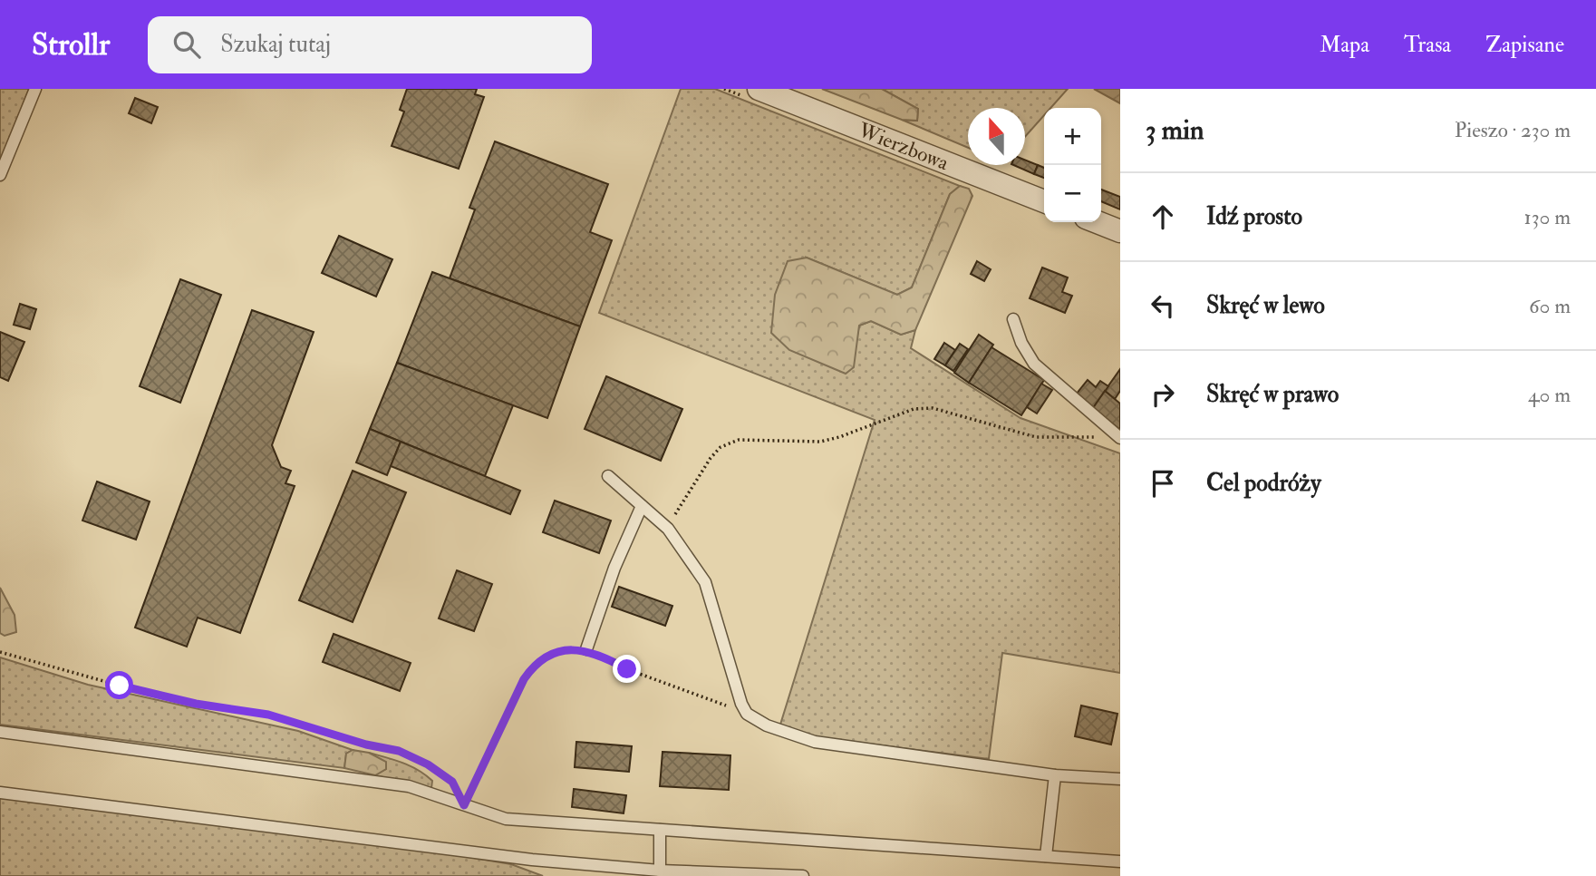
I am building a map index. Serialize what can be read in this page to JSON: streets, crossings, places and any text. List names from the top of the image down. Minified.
{"streets":{"street":["Wierzbowa"]},"north":"top","page":{"header":"Strollr","search":"Szukaj tutaj","nav":["Mapa","Trasa","Zapisane"],"heading":["3 min","Pieszo · 230 m"],"map_buttons":["+","−"],"list":[["Idź prosto","130 m"],["Skręć w lewo","60 m"],["Skręć w prawo","40 m"],"Cel podróży"]}}
